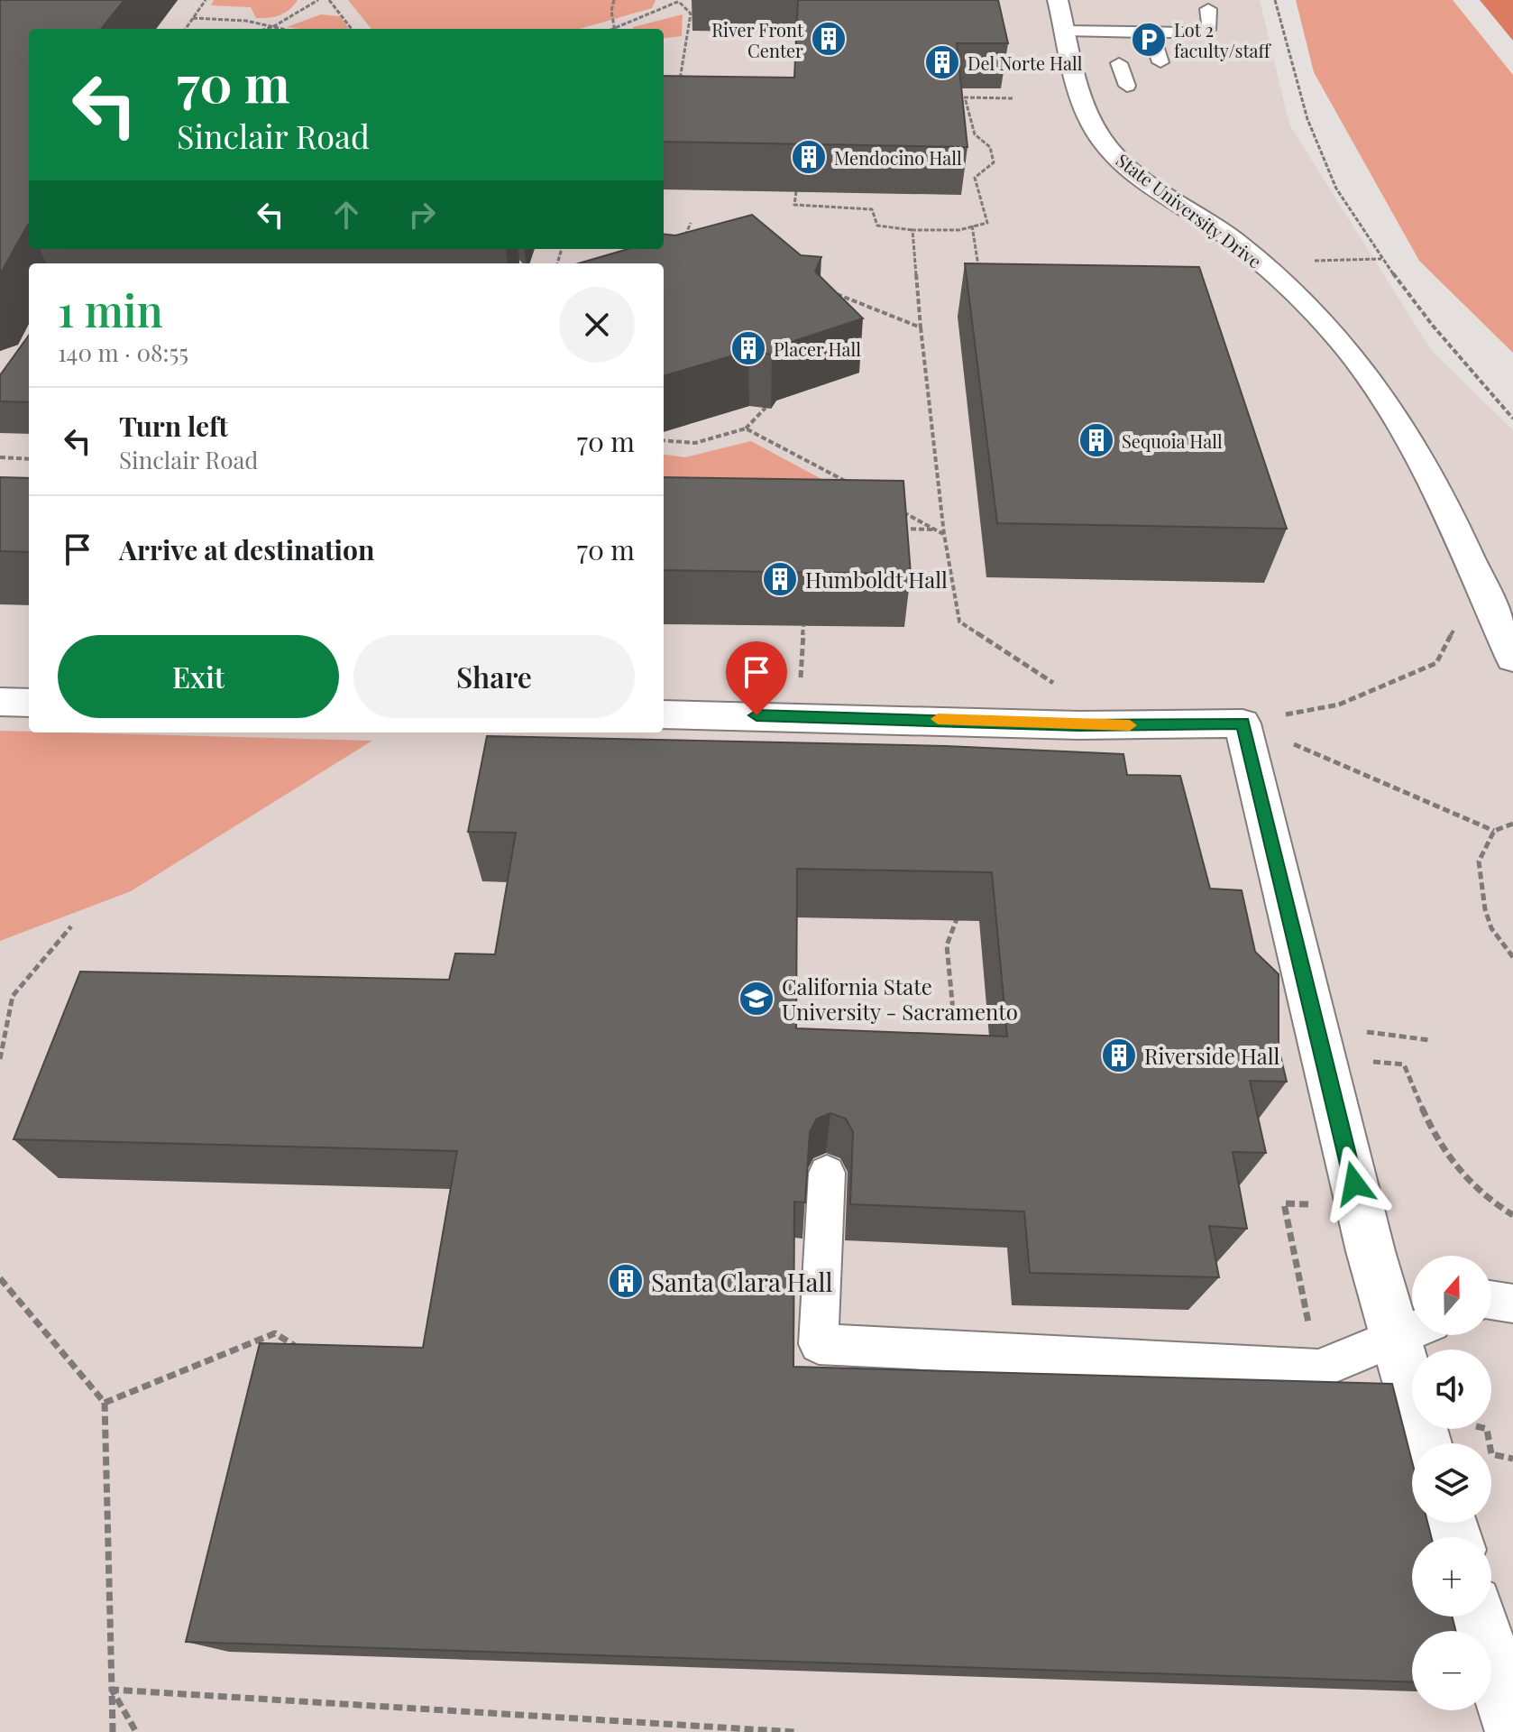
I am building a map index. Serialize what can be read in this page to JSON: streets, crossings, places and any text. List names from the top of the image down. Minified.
{"streets":{"street":["State University Drive"]},"places":{"building":["River Front Center","Del Norte Hall","Mendocino Hall","Placer Hall","Sequoia Hall","Humboldt Hall","Riverside Hall","Santa Clara Hall"],"parking":["Lot 2 faculty/staff"],"school or university":["California State University - Sacramento"]},"north":"top","page":{"turn":["70 m","Sinclair Road"],"heading":["1 min","140 m · 08:55"],"list":[{"name":"Turn left","note":"Sinclair Road","value":"70 m"},{"name":"Arrive at destination","value":"70 m"}],"buttons":["Exit","Share"],"map_buttons":["+","−"]}}
